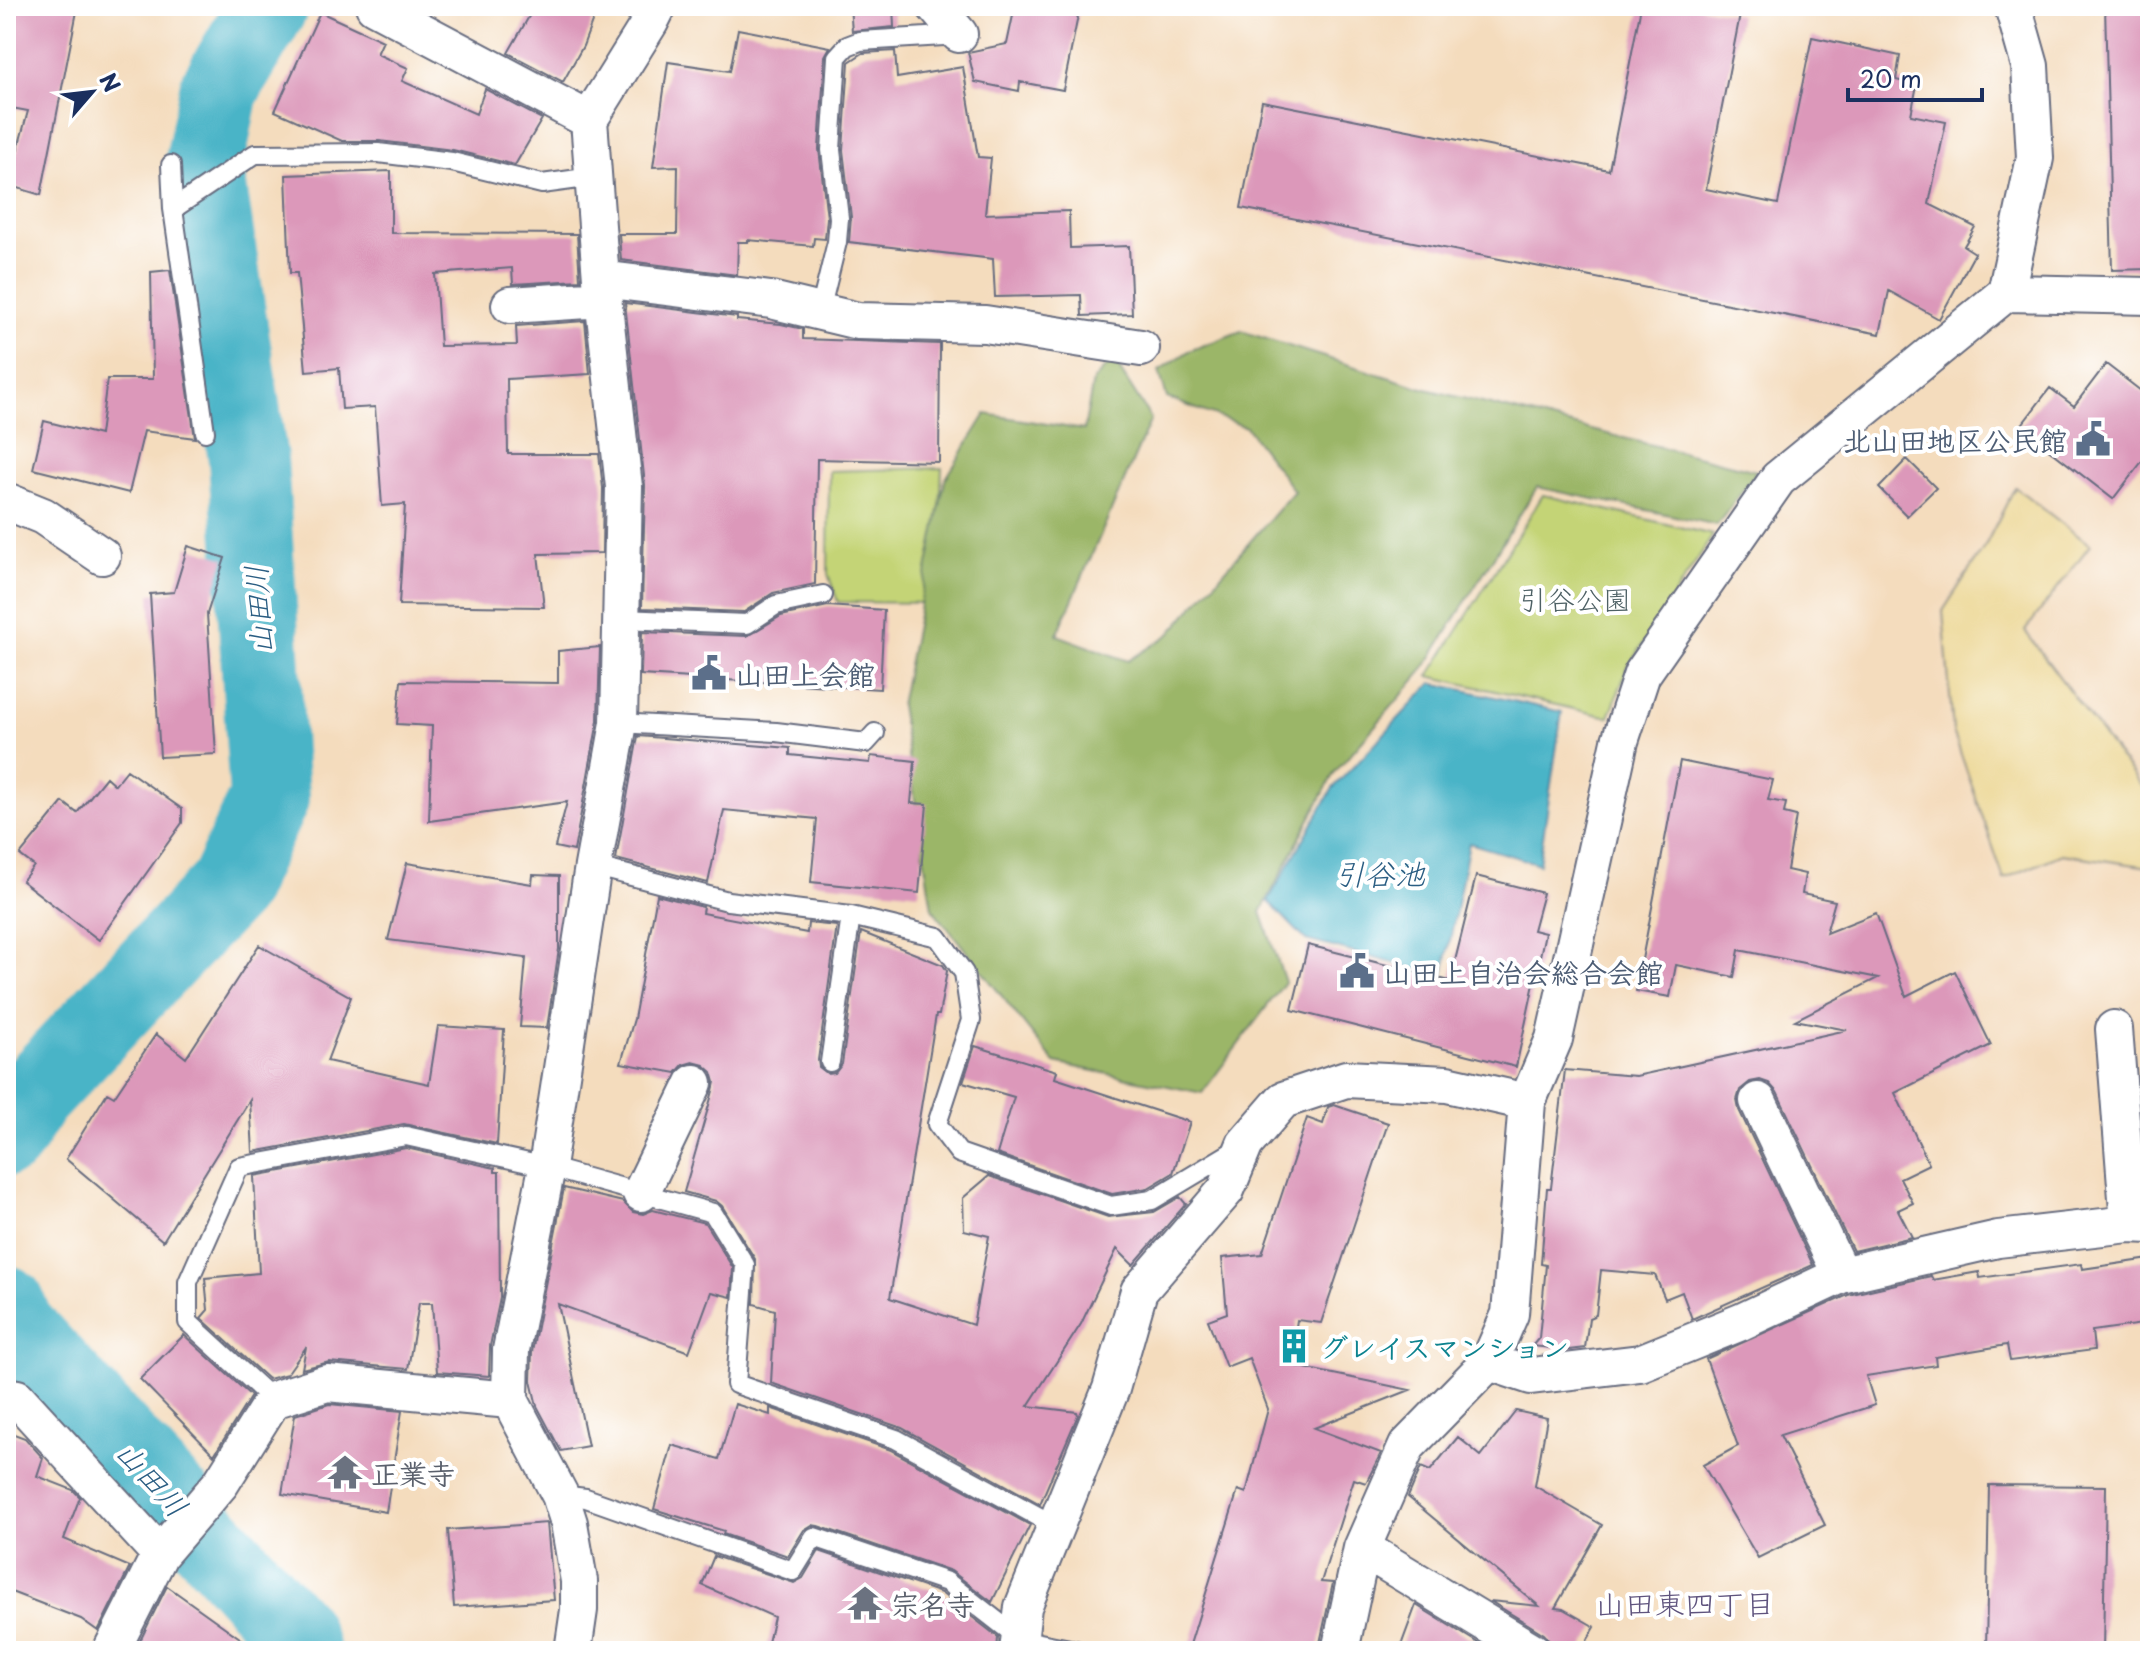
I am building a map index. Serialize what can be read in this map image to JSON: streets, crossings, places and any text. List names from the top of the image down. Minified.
{"districts":["山田東四丁目"],"water":["山田川","引谷池"],"parks":["引谷公園"],"places":{"public building":["北山田地区公民館","山田上会館","山田上自治会総合会館"],"building":["グレイスマンション"],"temple":["正業寺","宗名寺"]},"scale_bar":"20 m","north":"top right"}
